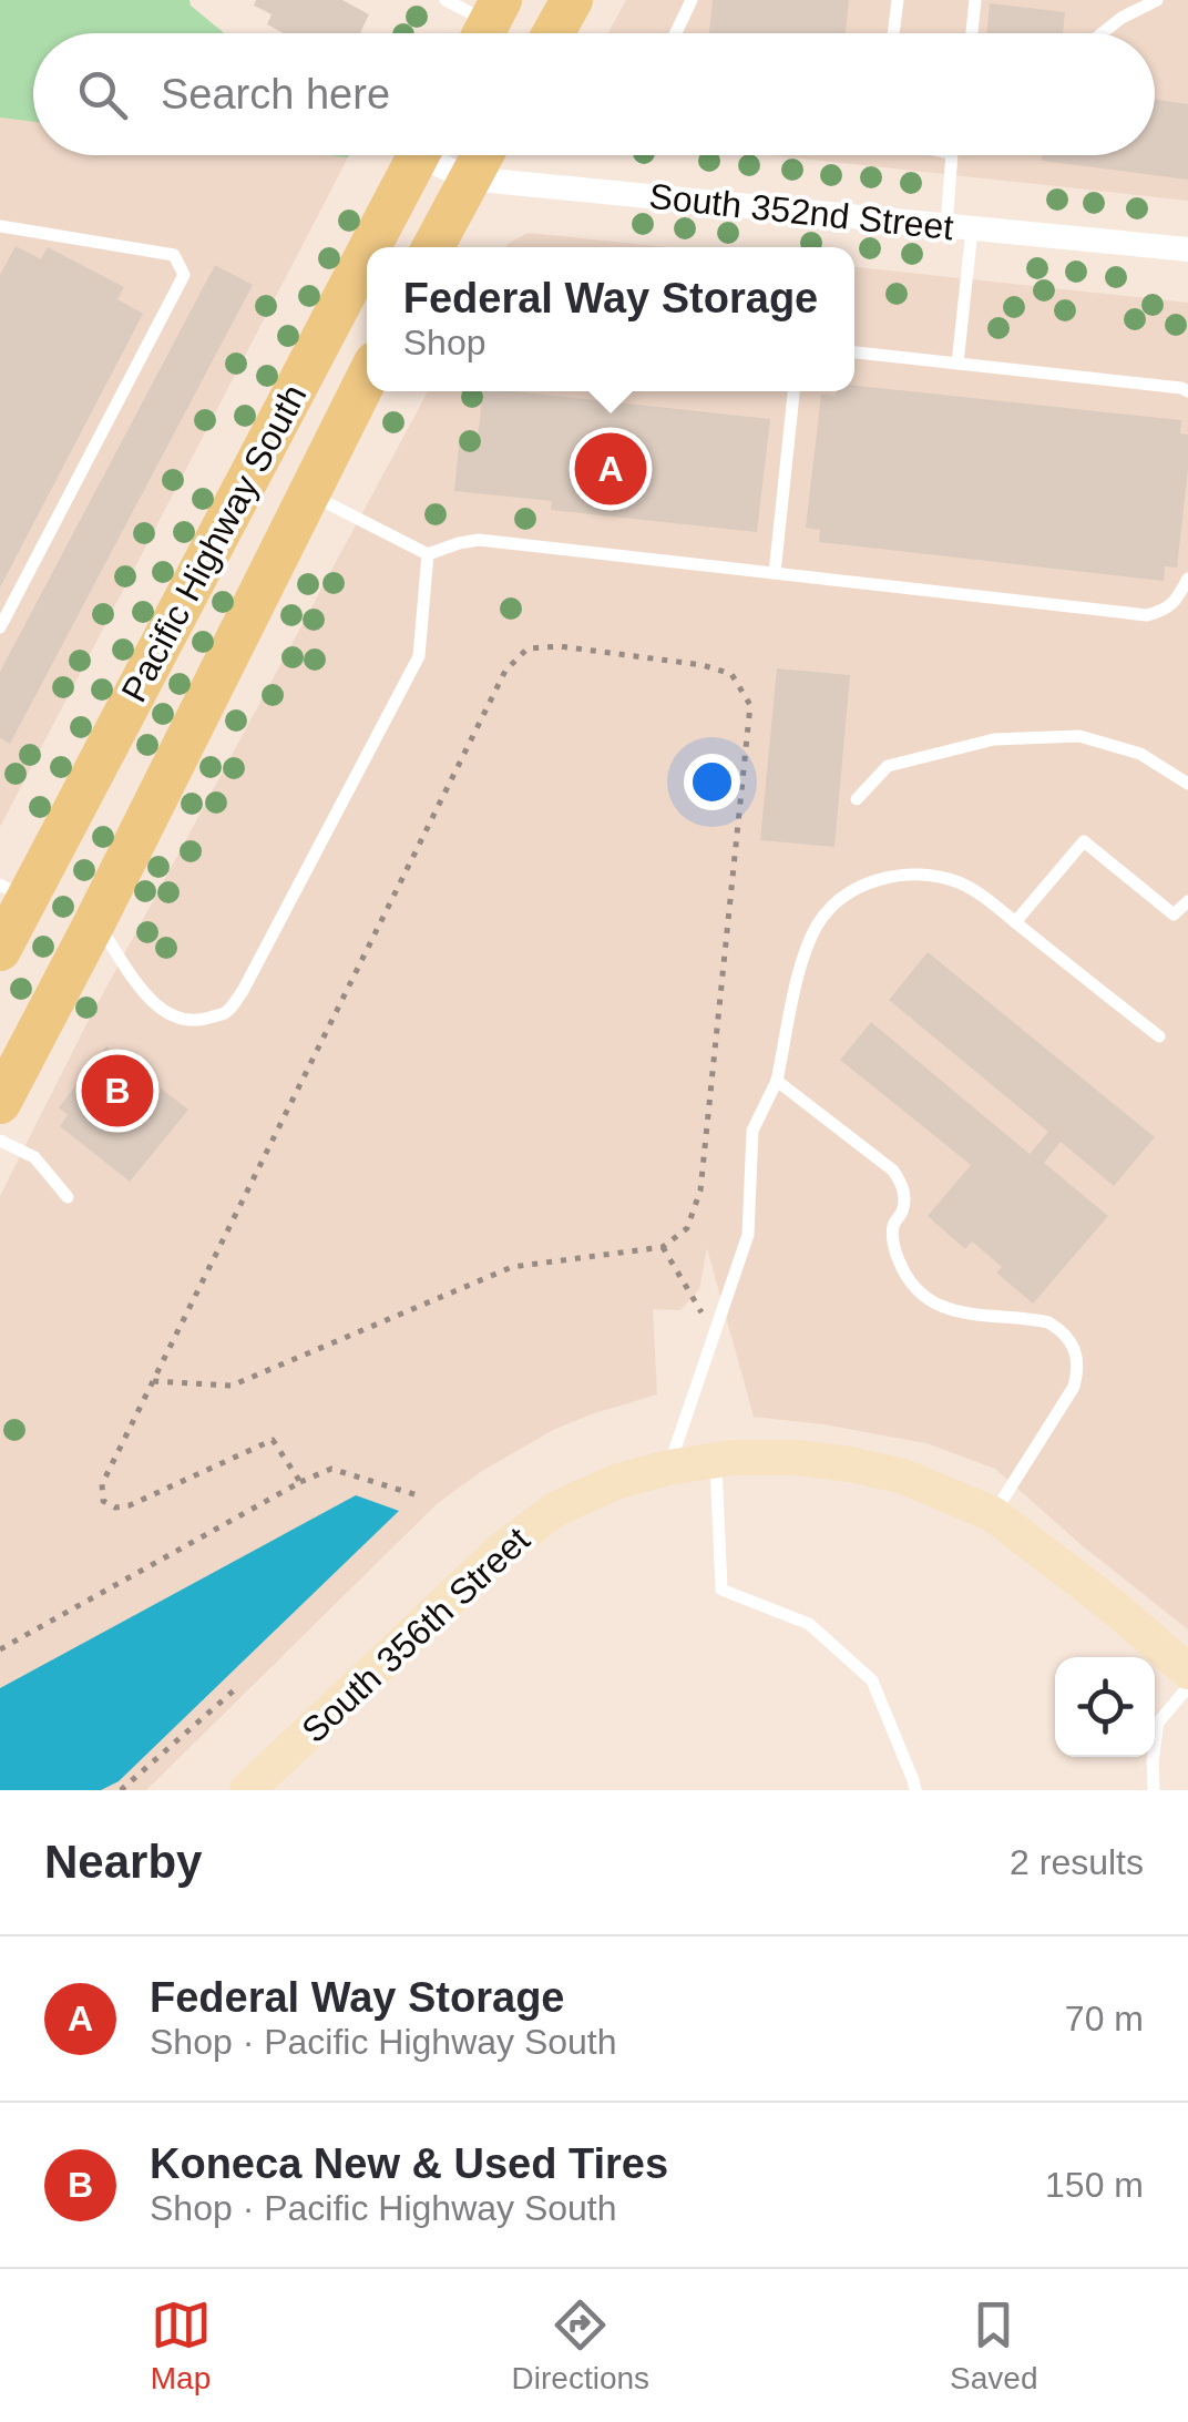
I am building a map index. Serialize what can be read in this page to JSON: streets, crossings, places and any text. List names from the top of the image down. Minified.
{"streets":{"main road":["Pacific Highway South","South 356th Street"],"street":["South 352nd Street"]},"page":{"search":"Search here","popup":["Federal Way Storage","Shop"],"pins":["A","B"],"heading":["Nearby","2 results"],"list":[{"mark":"A","name":"Federal Way Storage","note":"Shop · Pacific Highway South","value":"70 m"},{"mark":"B","name":"Koneca New & Used Tires","note":"Shop · Pacific Highway South","value":"150 m"}],"nav":["Map","Directions","Saved"]}}
